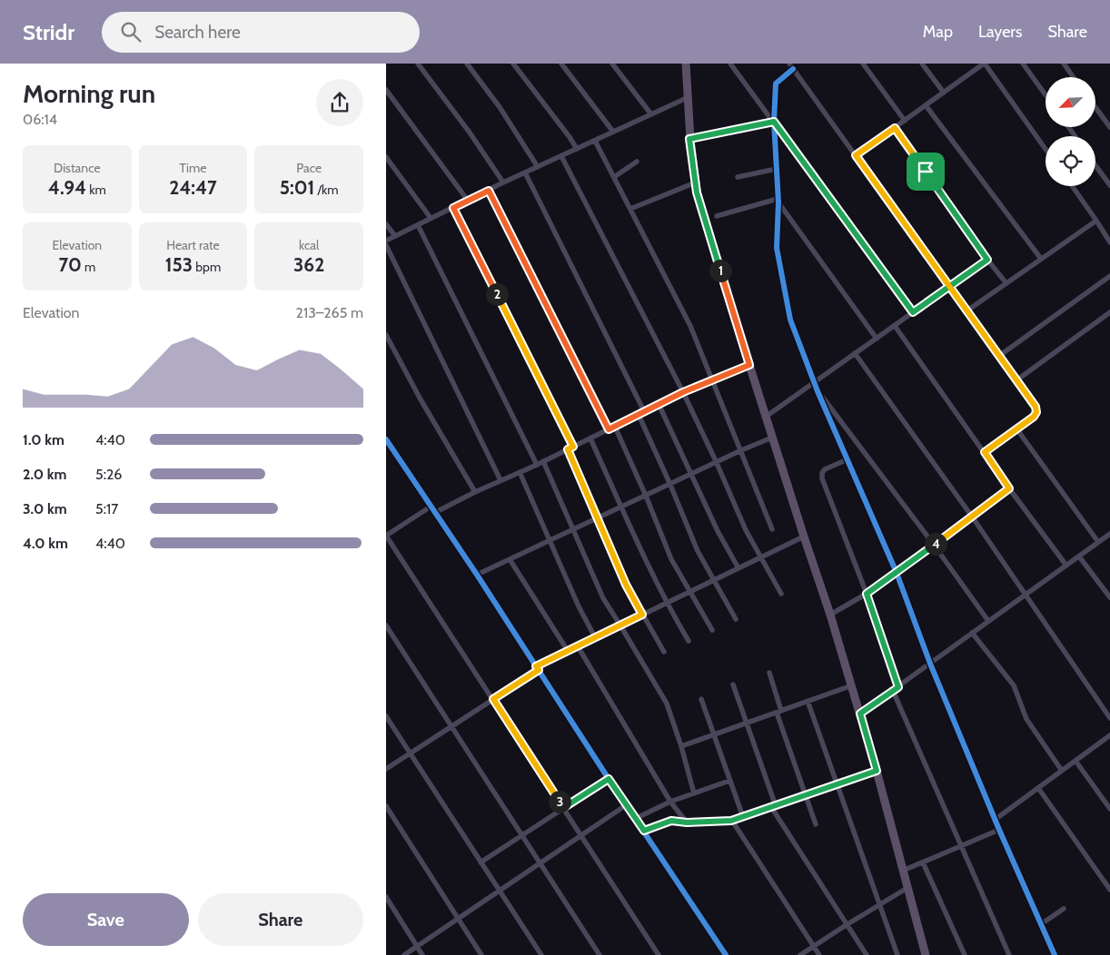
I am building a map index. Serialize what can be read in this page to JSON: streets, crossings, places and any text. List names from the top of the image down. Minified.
{"north":"bottom left","page":{"header":"Stridr","search":"Search here","nav":["Map","Layers","Share"],"heading":["Morning run","06:14"],"stats":[["Distance","4.94 km"],["Time","24:47"],["Pace","5:01 /km"],["Elevation","70 m"],["Heart rate","153 bpm"],["kcal","362"]],"pins":["1","2","4","3"],"chart":["Elevation","213–265 m"],"list":[{"name":"1.0 km","note":"4:40"},{"name":"2.0 km","note":"5:26"},{"name":"3.0 km","note":"5:17"},{"name":"4.0 km","note":"4:40"}],"buttons":["Save","Share"]}}
